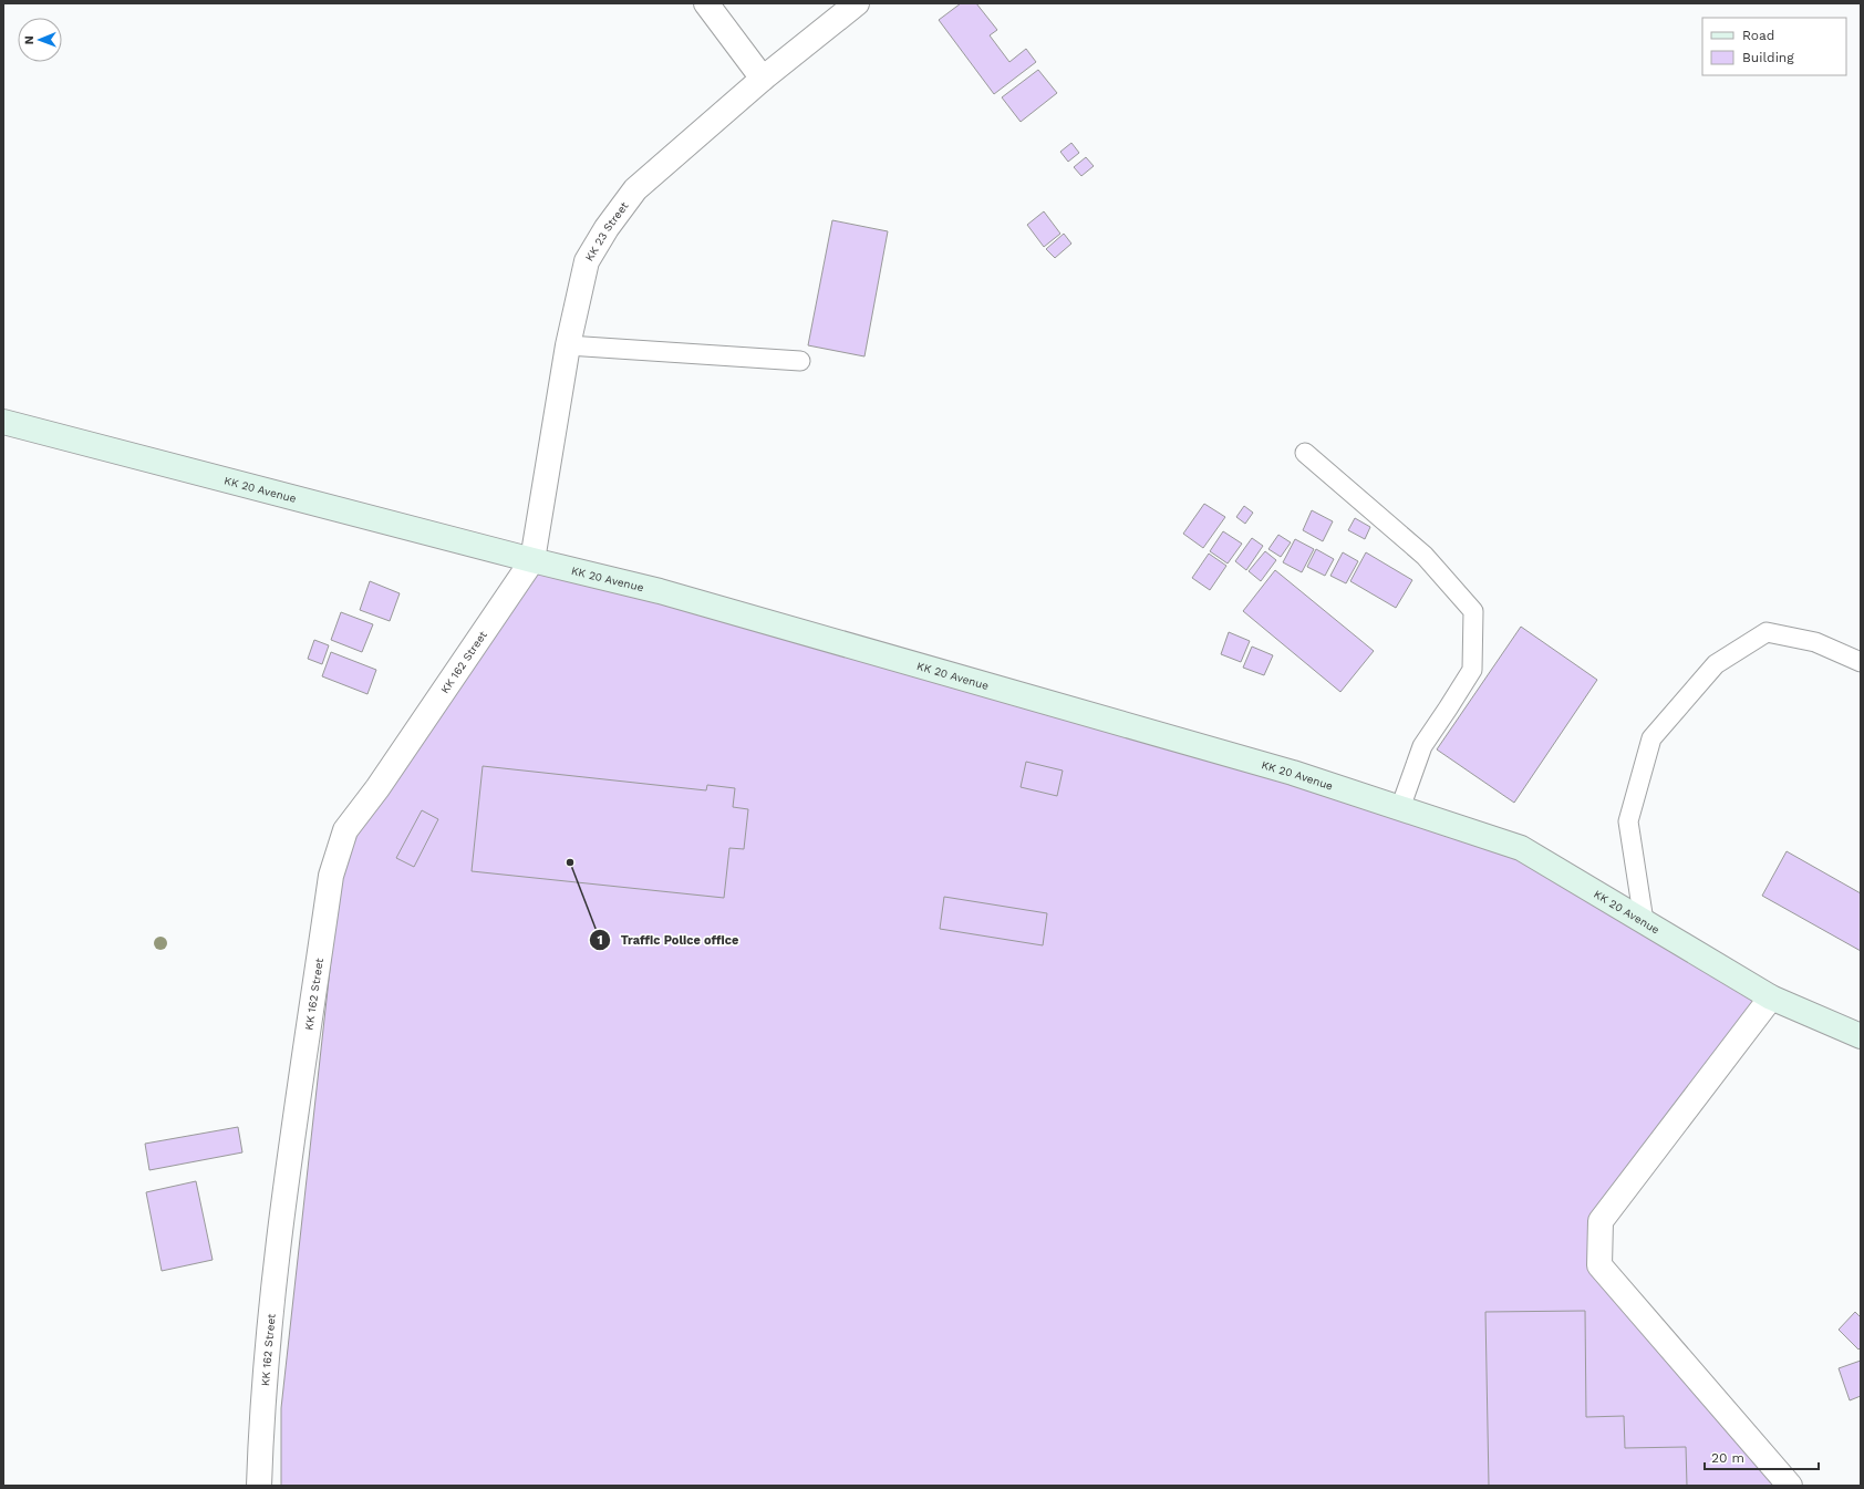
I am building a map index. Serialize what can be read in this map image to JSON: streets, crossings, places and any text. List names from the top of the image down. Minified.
{"streets":{"main road":["KK 20 Avenue"],"street":["KK 23 Street","KK 162 Street"]},"crossings":[["KK 23 Street","KK 20 Avenue"],["KK 23 Street","KK 162 Street"],["KK 20 Avenue","KK 162 Street"]],"places":["Traffic Police office"],"legend":["Road","Building"],"scale_bar":"20 m","north":"left"}
